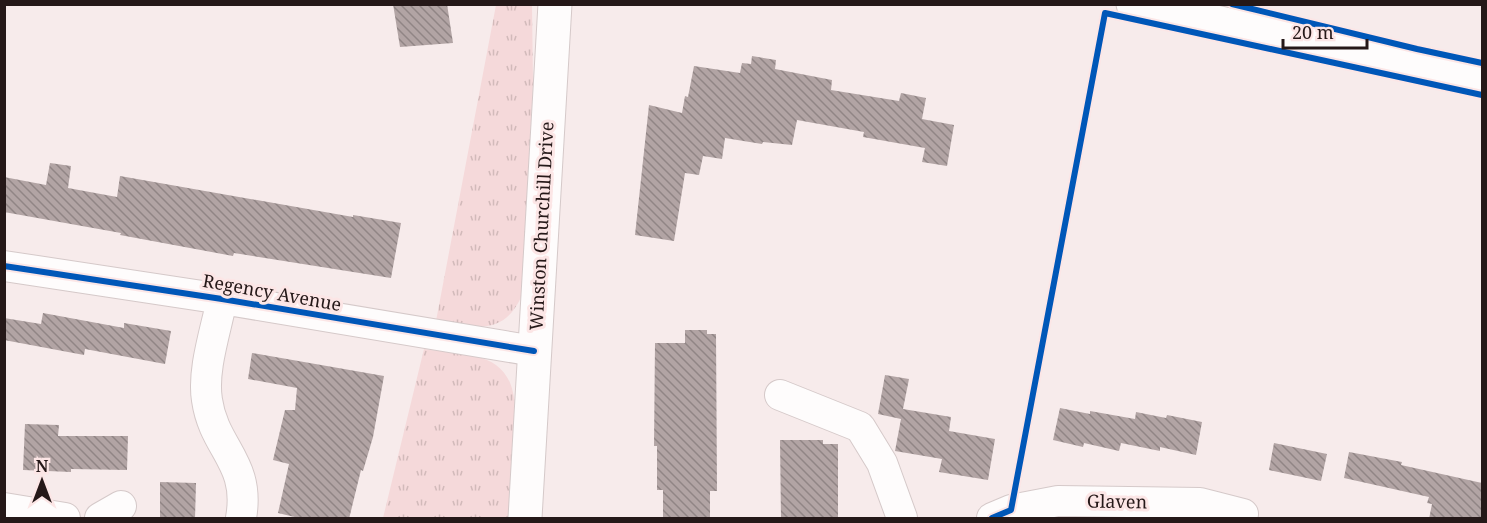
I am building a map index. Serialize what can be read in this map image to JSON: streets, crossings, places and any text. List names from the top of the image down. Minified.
{"streets":{"street":["Winston Churchill Drive","Regency Avenue","Glaven"]},"crossings":[["Winston Churchill Drive","Regency Avenue"]],"scale_bar":"20 m","north":"top"}
